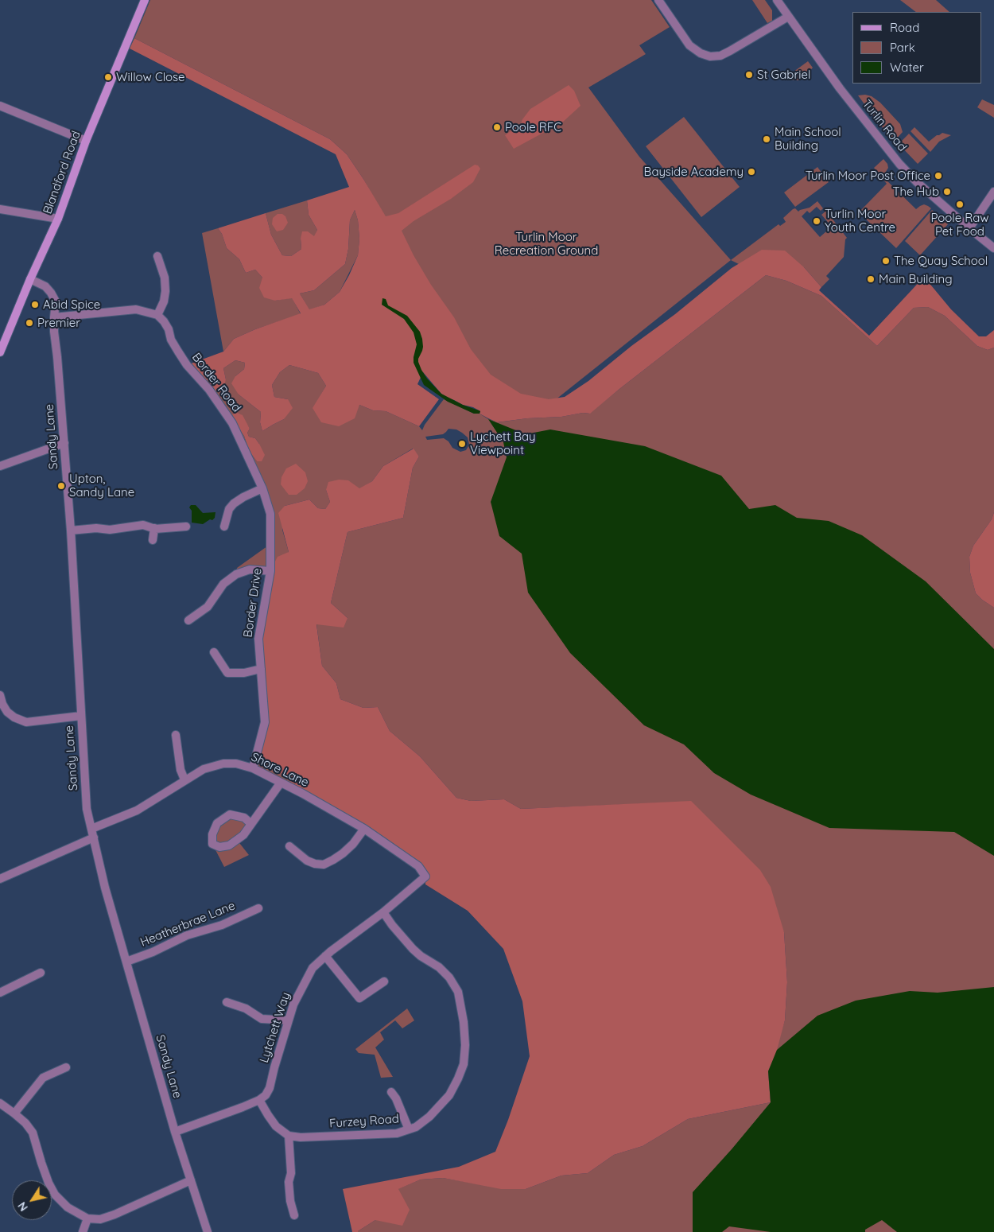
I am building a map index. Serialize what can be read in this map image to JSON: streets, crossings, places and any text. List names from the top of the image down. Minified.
{"streets":{"main road":["Blandford Road"],"street":["Turlin Road","Border Road","Sandy Lane","Border Drive","Shore Lane","Heatherbrae Lane","Lytchett Way","Furzey Road"]},"crossings":[["Blandford Road","Sandy Lane"],["Border Road","Border Drive"],["Sandy Lane","Shore Lane"],["Sandy Lane","Heatherbrae Lane"],["Border Drive","Shore Lane"],["Shore Lane","Lytchett Way"],["Lytchett Way","Furzey Road"]],"parks":["Turlin Moor Recreation Ground"],"places":["St Gabriel","Willow Close","Poole RFC","Main School Building","Bayside Academy","Turlin Moor Post Office","The Hub","Poole Raw Pet Food","Turlin Moor Youth Centre","The Quay School","Main Building","Abid Spice","Premier","Lychett Bay Viewpoint","Upton, Sandy Lane"],"legend":["Road","Park","Water"],"north":"bottom left"}
